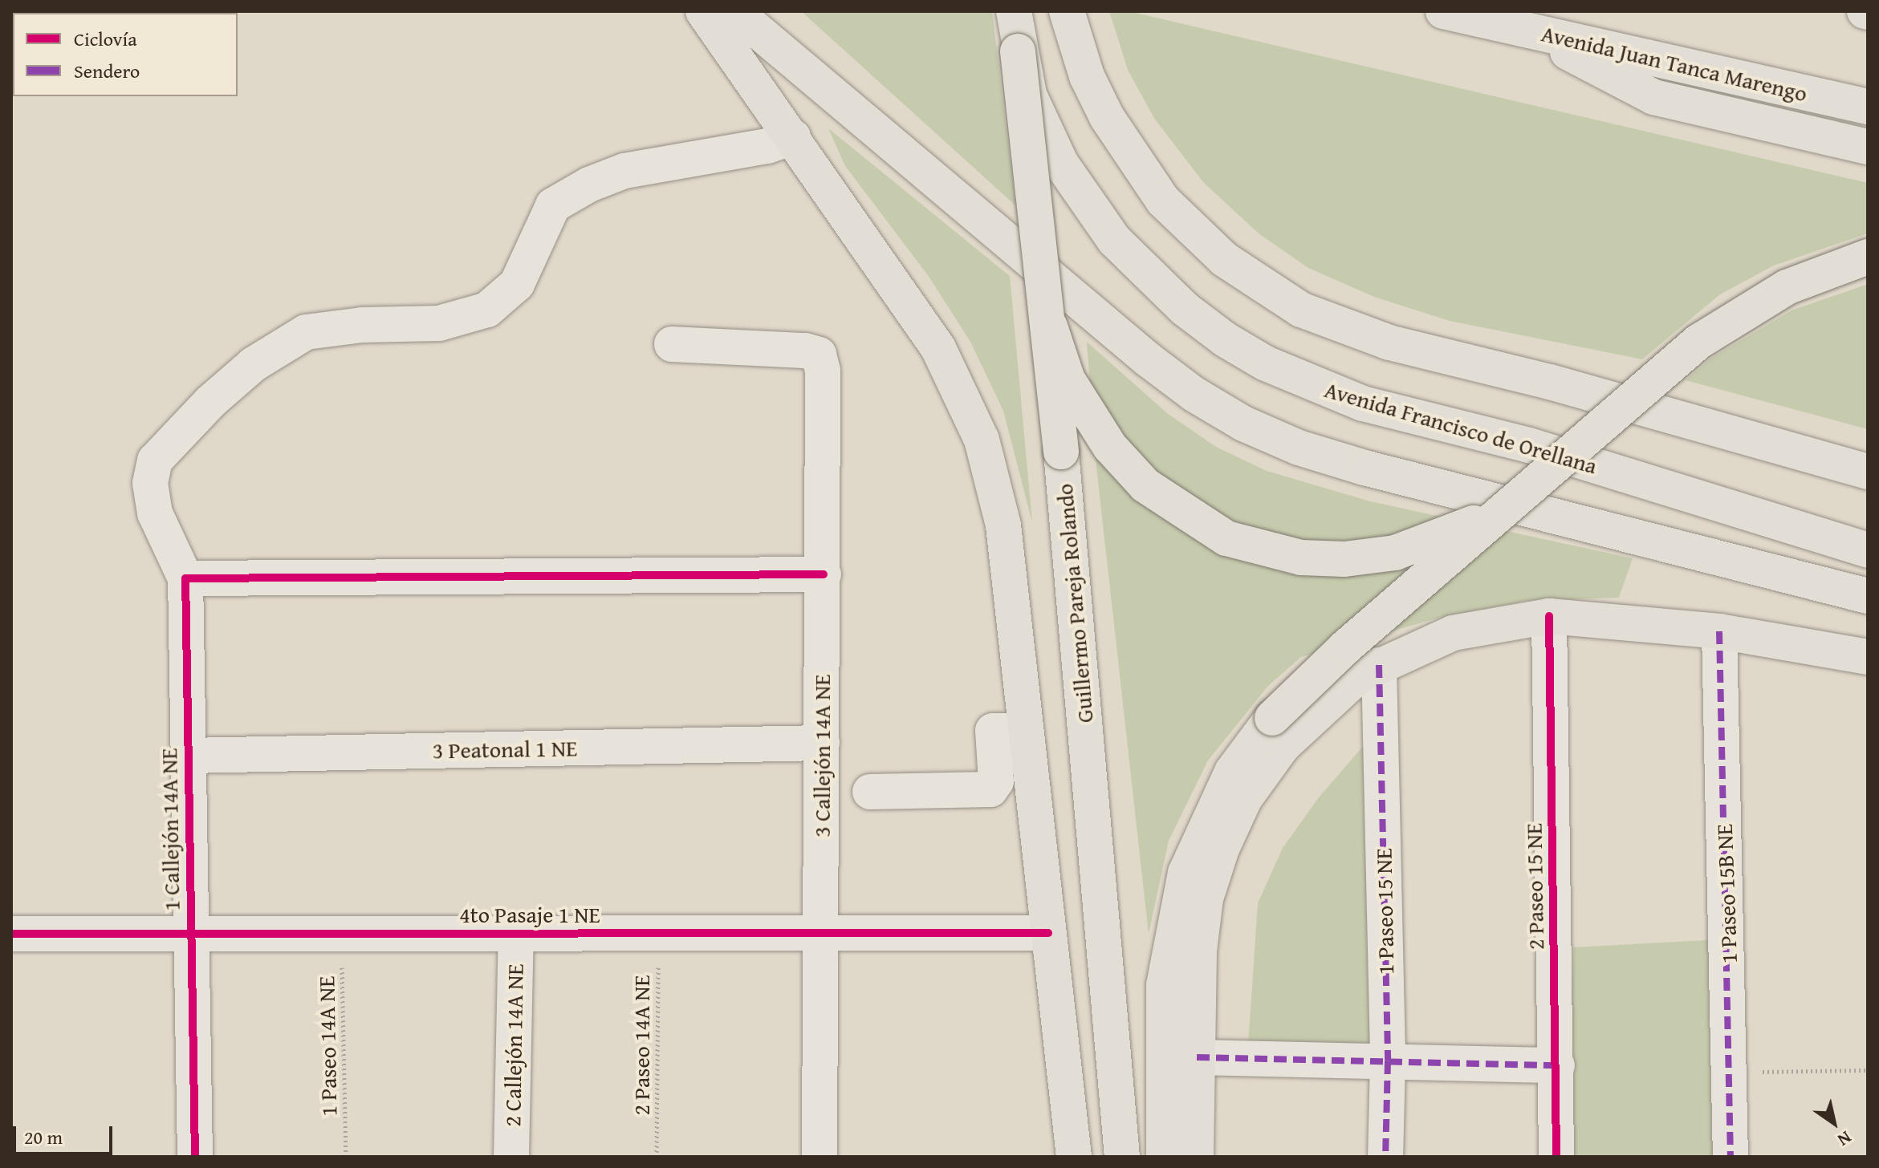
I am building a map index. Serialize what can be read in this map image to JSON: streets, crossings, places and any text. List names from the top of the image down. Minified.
{"streets":{"main road":["Avenida Juan Tanca Marengo","Avenida Francisco de Orellana","Guillermo Pareja Rolando"],"street":["3 Peatonal 1 NE","3 Callejón 14A NE","1 Callejón 14A NE","2 Paseo 15 NE","1 Paseo 15B NE","1 Paseo 15 NE","4to Pasaje 1 NE","2 Callejón 14A NE"],"path":["2 Paseo 14A NE","1 Paseo 14A NE"]},"crossings":[["Avenida Francisco de Orellana","Guillermo Pareja Rolando"],["3 Peatonal 1 NE","3 Callejón 14A NE"],["3 Peatonal 1 NE","1 Callejón 14A NE"],["3 Callejón 14A NE","4to Pasaje 1 NE"],["1 Callejón 14A NE","4to Pasaje 1 NE"],["4to Pasaje 1 NE","2 Callejón 14A NE"],["4to Pasaje 1 NE","2 Paseo 14A NE"],["4to Pasaje 1 NE","1 Paseo 14A NE"]],"legend":["Ciclovía","Sendero"],"scale_bar":"20 m","north":"bottom right"}
